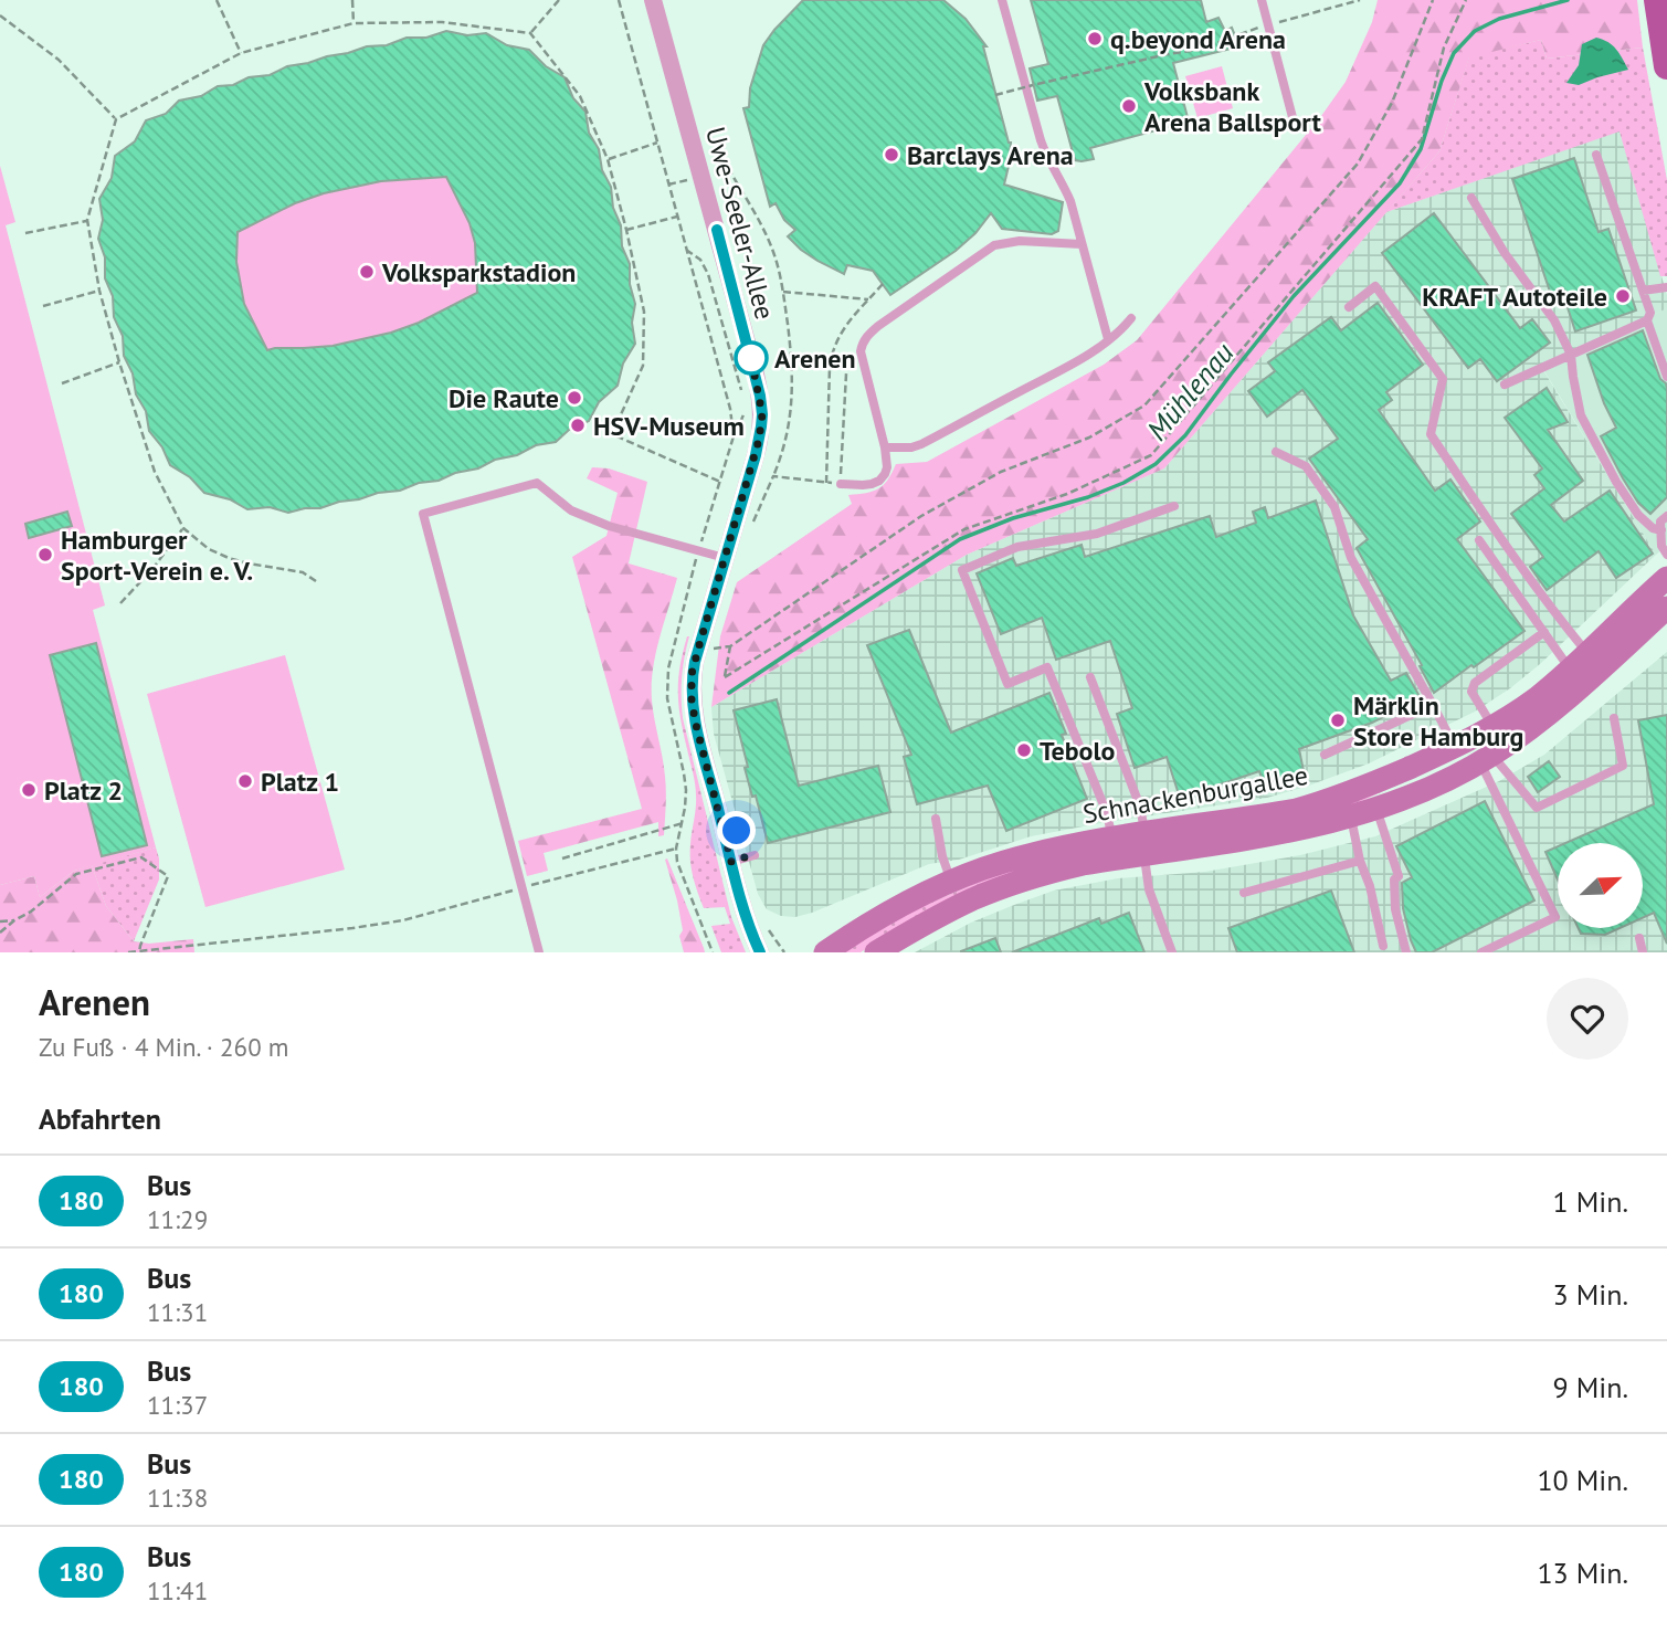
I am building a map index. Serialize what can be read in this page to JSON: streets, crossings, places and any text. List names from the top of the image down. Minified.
{"streets":{"main road":["Schnackenburgallee"],"street":["Uwe-Seeler-Allee"]},"water":["Mühlenau"],"places":["q.beyond Arena","Volksbank Arena Ballsport","Barclays Arena","Volksparkstadion","KRAFT Autoteile","Arenen","Die Raute","HSV-Museum","Hamburger Sport-Verein e. V.","Märklin Store Hamburg","Tebolo","Platz 1","Platz 2"],"lines":["bus line 180"],"north":"top right","page":{"heading":[["Arenen","Zu Fuß · 4 Min. · 260 m"],"Abfahrten"],"list":[{"mark":"180","name":"Bus","note":"11:29","value":"1 Min."},{"mark":"180","name":"Bus","note":"11:31","value":"3 Min."},{"mark":"180","name":"Bus","note":"11:37","value":"9 Min."},{"mark":"180","name":"Bus","note":"11:38","value":"10 Min."},{"mark":"180","name":"Bus","note":"11:41","value":"13 Min."}]}}
